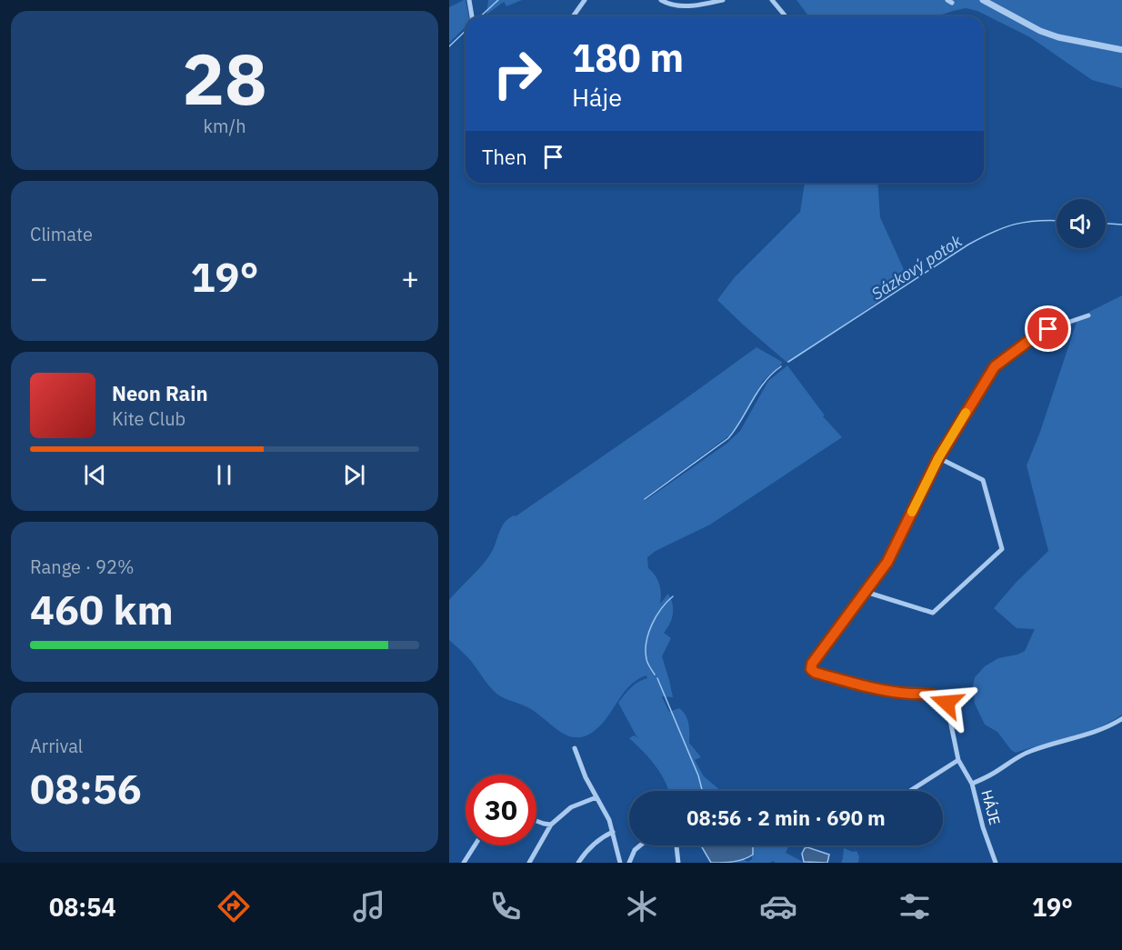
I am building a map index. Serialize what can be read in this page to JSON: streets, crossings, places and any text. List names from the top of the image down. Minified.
{"streets":{"street":["HÁJE"]},"water":["Sázkový potok"],"page":{"tile":[["28","km/h"],"Climate",["Range · 92%","460 km"],["Arrival","08:56"]],"turn":["180 m","Háje"],"then":"Then","heat":["−","19°","+"],"song":["Neon Rain","Kite Club"],"limit":"30","trip":"08:56 · 2 min · 690 m","tabs":["08:54","19°"]}}
